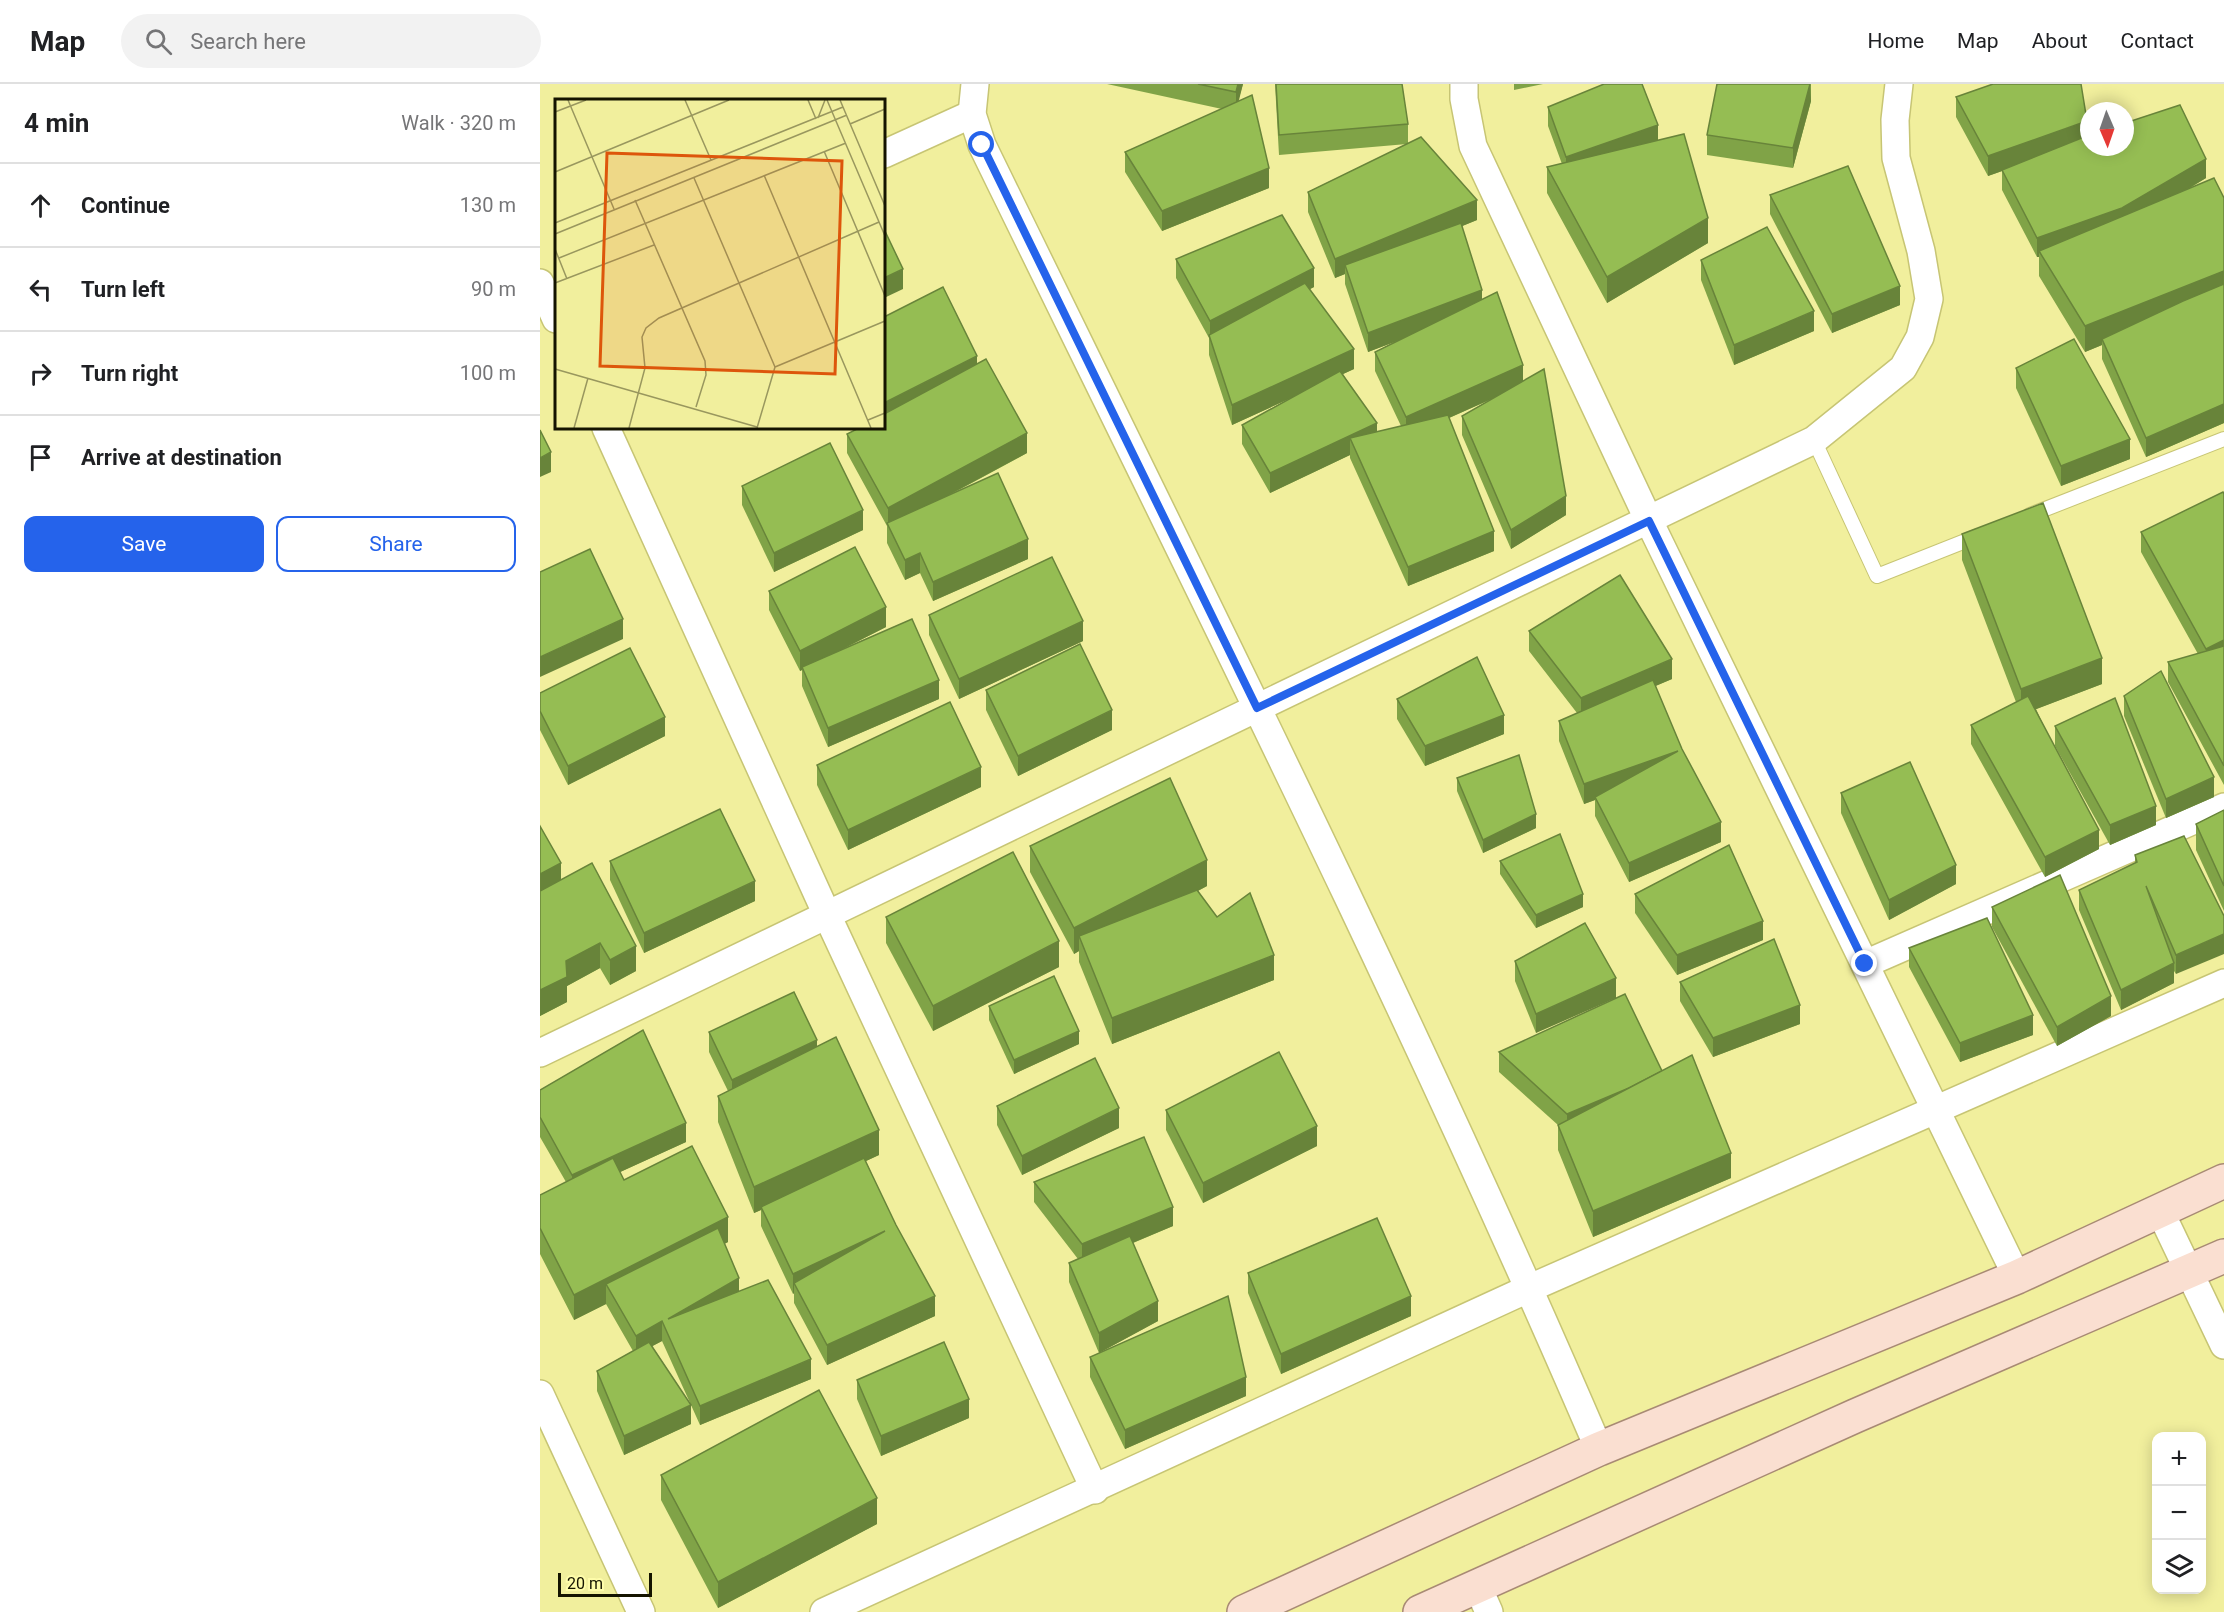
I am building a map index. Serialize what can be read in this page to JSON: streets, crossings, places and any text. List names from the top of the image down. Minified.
{"scale_bar":"20 m","north":"bottom","page":{"header":"Map","search":"Search here","nav":["Home","Map","About","Contact"],"heading":["4 min","Walk · 320 m"],"list":[["Continue","130 m"],["Turn left","90 m"],["Turn right","100 m"],"Arrive at destination"],"buttons":["Save","Share"],"map_buttons":["+","−"],"scale":"20 m"}}
